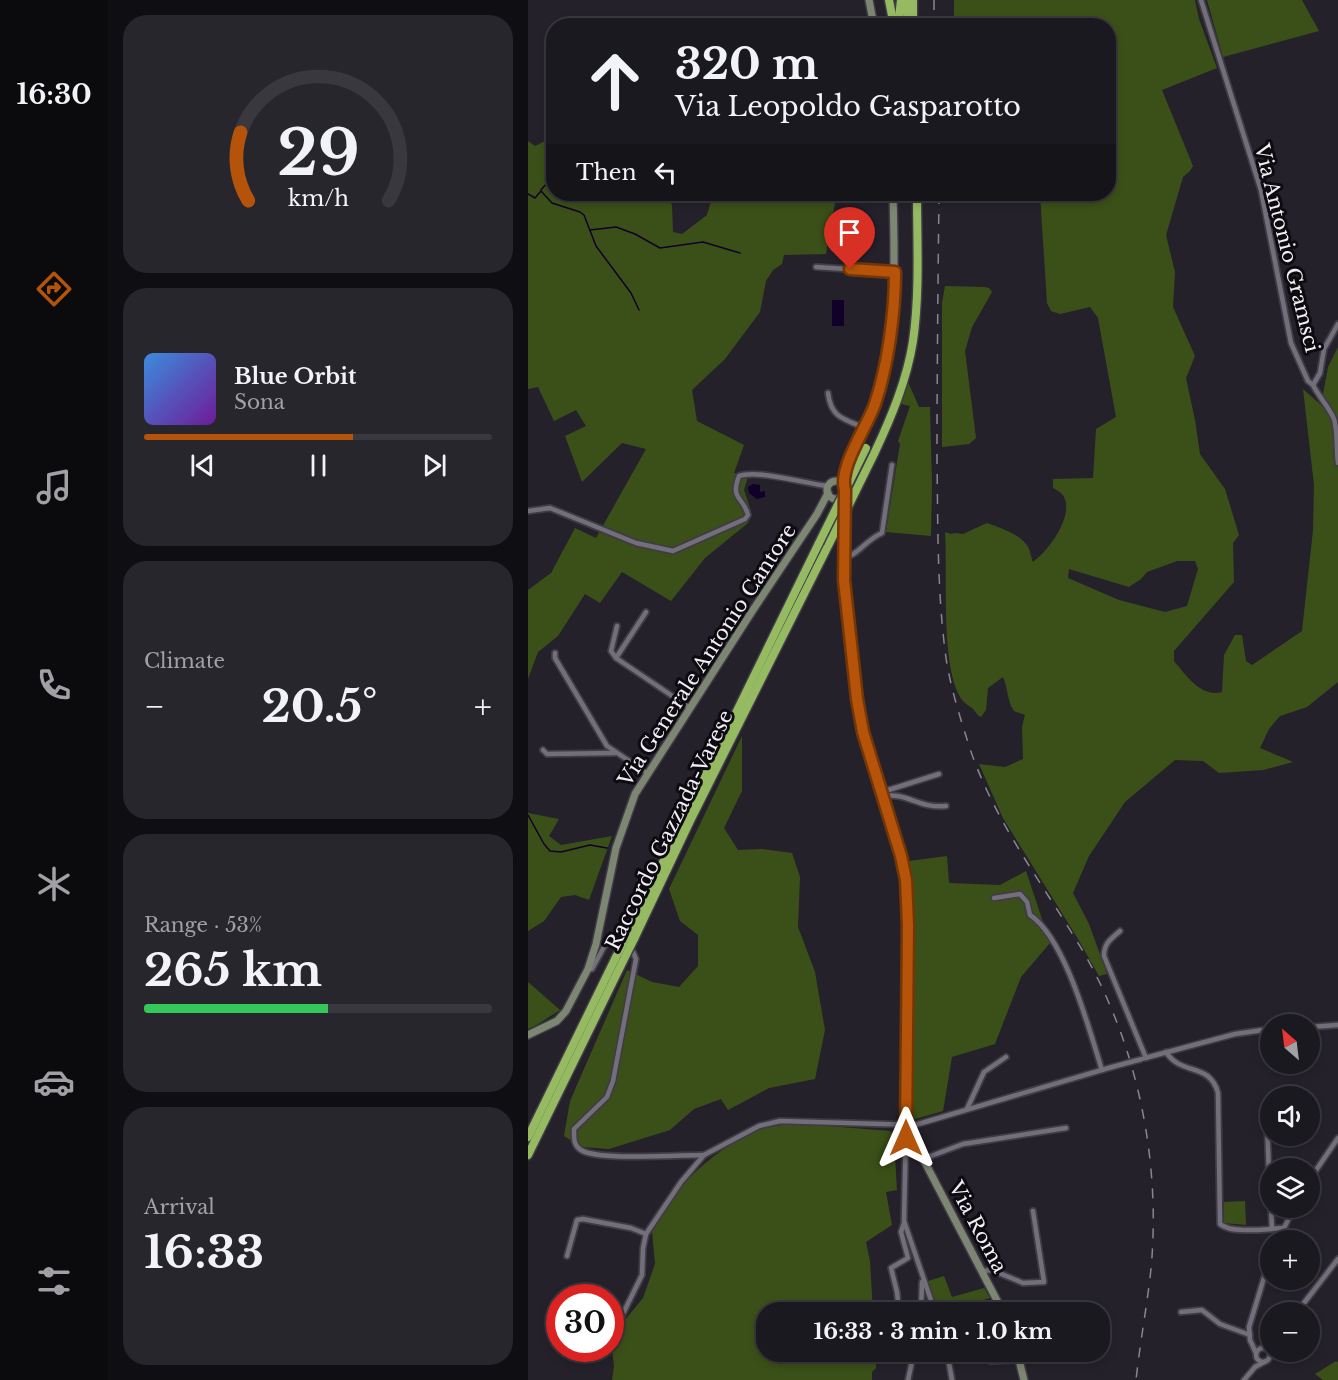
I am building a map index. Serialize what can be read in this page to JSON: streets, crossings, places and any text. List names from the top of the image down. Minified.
{"streets":{"highway":["Raccordo Gazzada-Varese"],"main road":["Via Generale Antonio Cantore","Via Roma"],"street":["Via Antonio Gramsci"]},"north":"top left","page":{"tabs":"16:30","turn":["320 m","Via Leopoldo Gasparotto"],"then":"Then","song":["Blue Orbit","Sona"],"tile":["Climate",["Range · 53%","265 km"],["Arrival","16:33"]],"heat":["−","20.5°","+"],"map_buttons":["+","−"],"limit":"30","trip":"16:33 · 3 min · 1.0 km","gauge":["29","km/h"]}}
